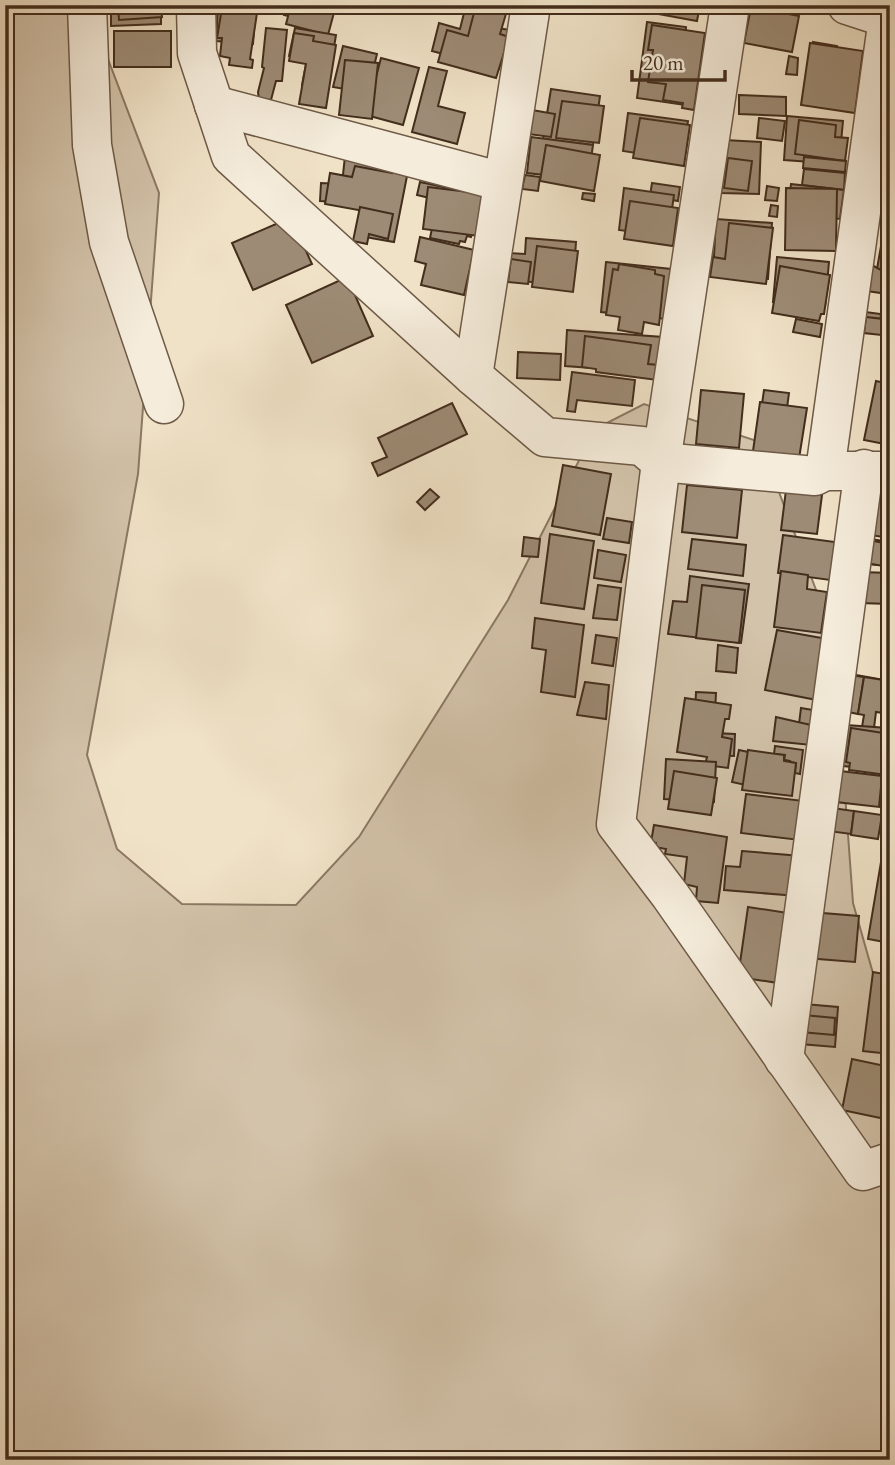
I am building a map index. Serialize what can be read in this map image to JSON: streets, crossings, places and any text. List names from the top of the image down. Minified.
{"scale_bar":"20 m"}
